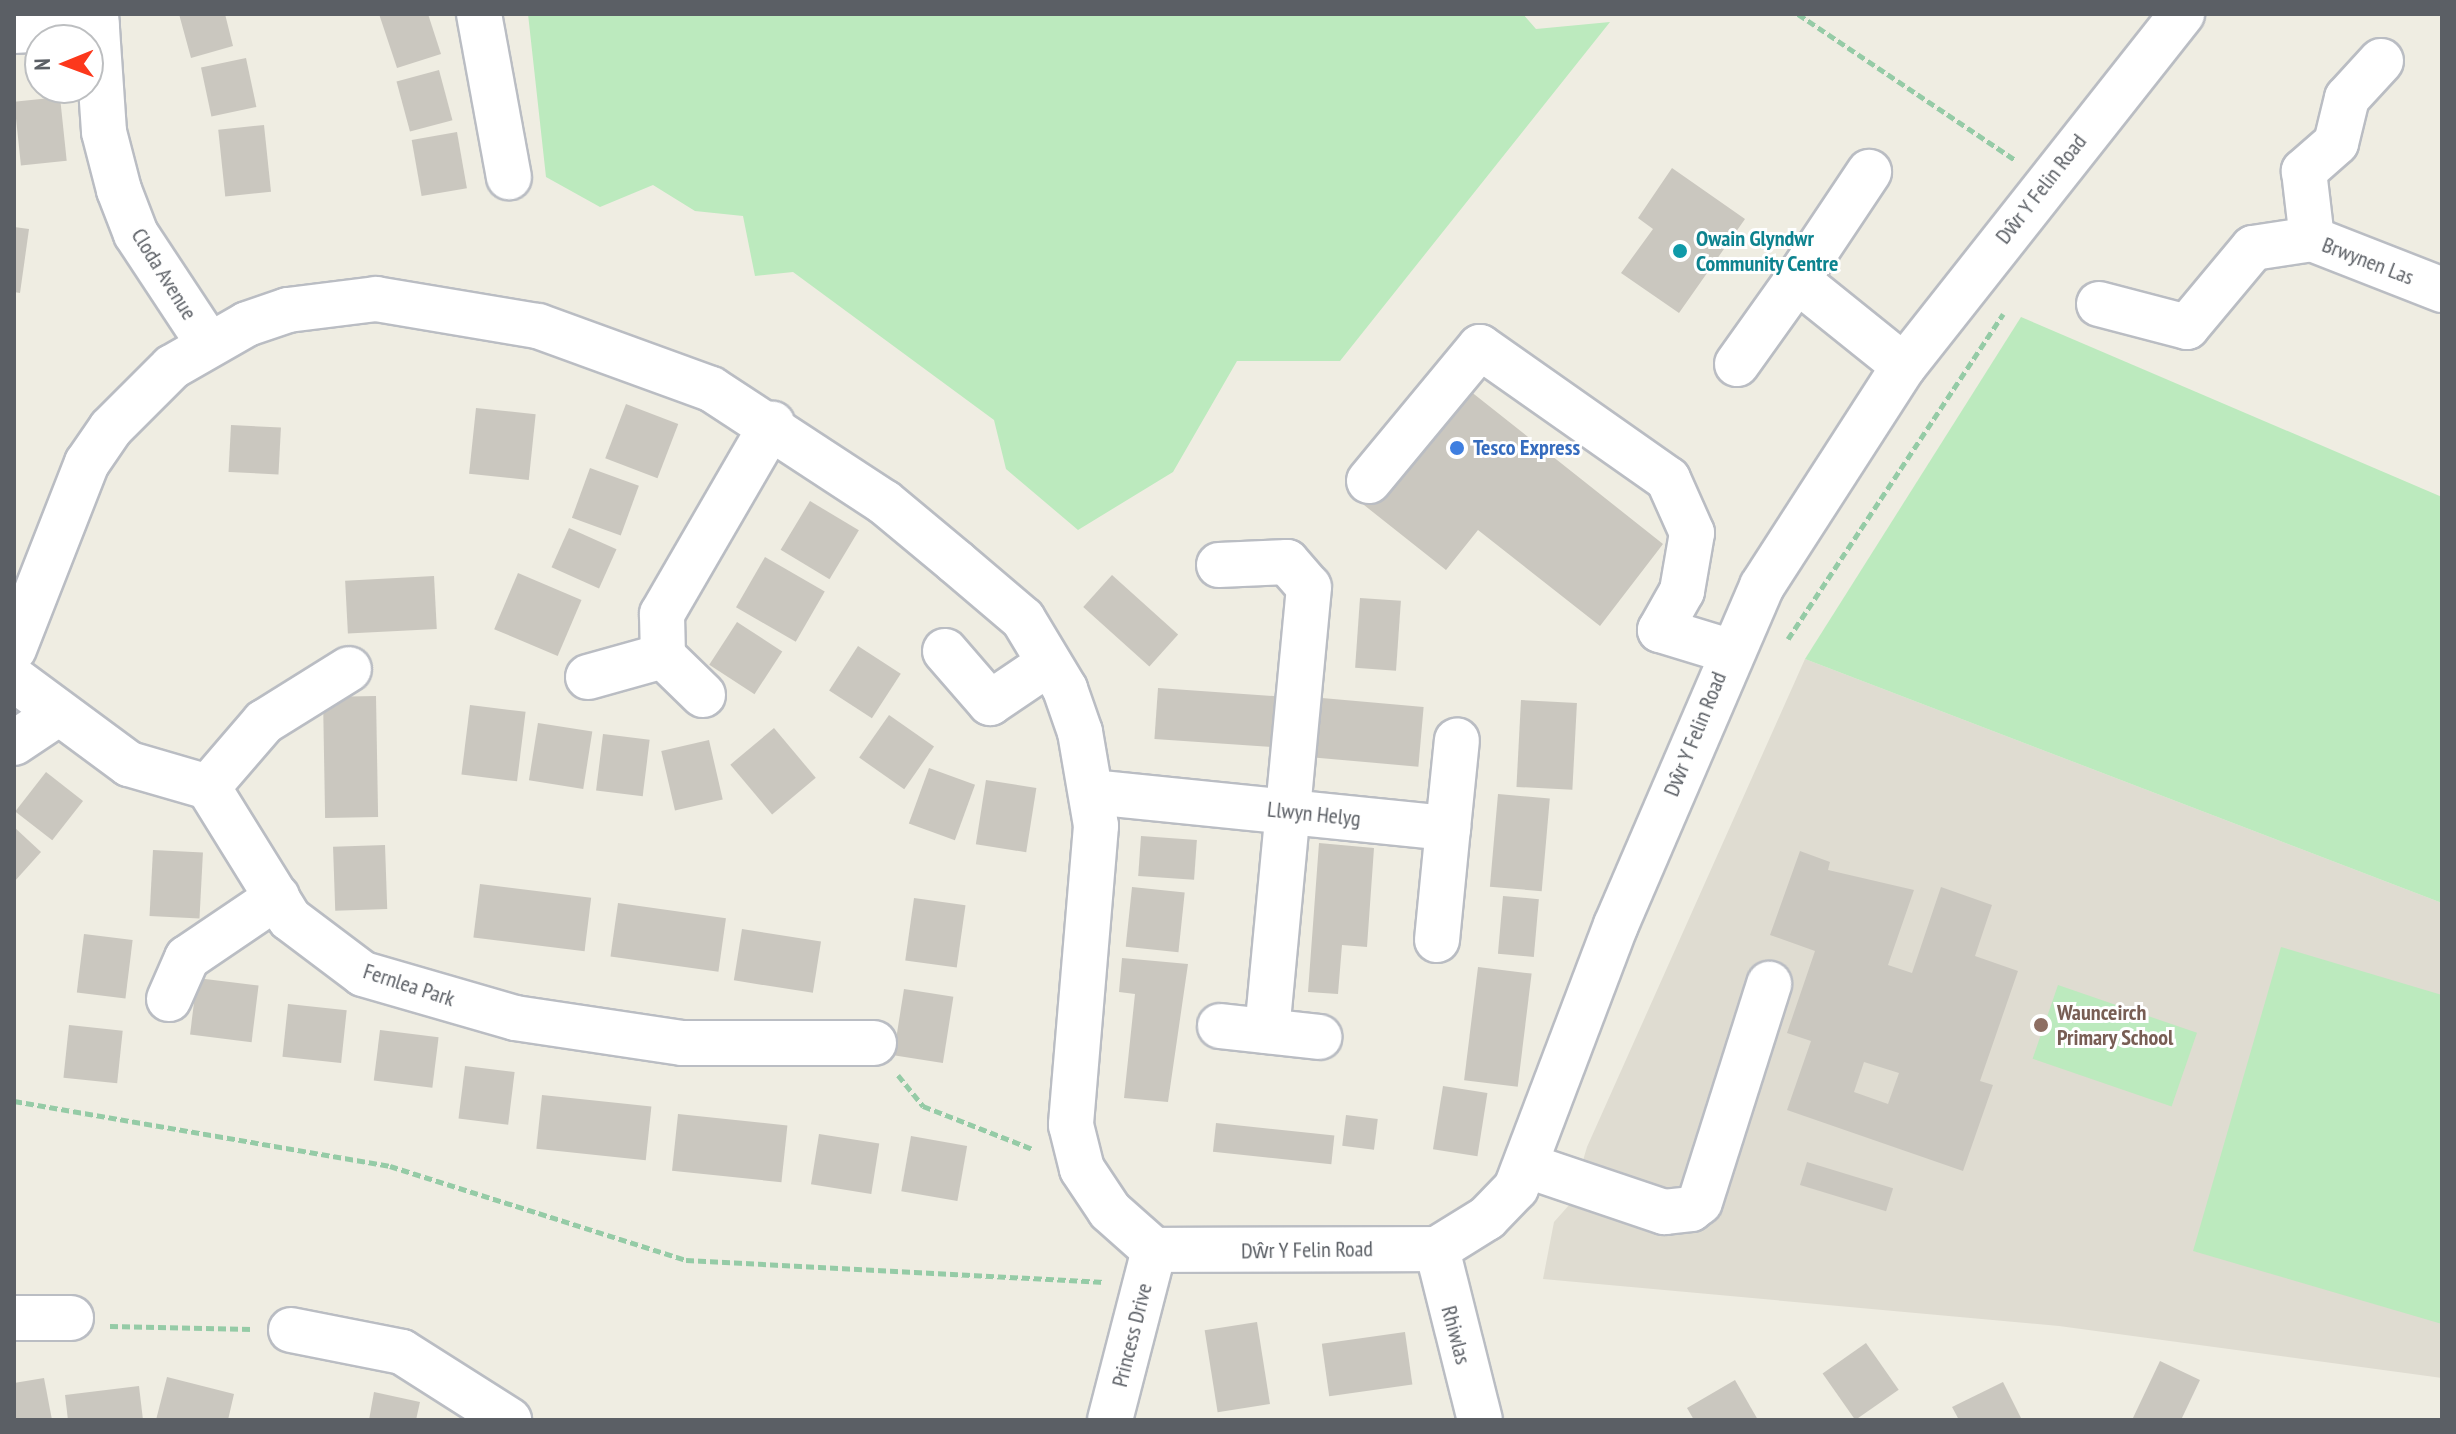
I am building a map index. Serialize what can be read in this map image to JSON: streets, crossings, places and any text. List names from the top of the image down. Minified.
{"streets":{"street":["Dŵr Y Felin Road","Brwynen Las","Cloda Avenue","Llwyn Helyg","Fernlea Park","Princess Drive","Rhiwlas"]},"crossings":[["Dŵr Y Felin Road","Princess Drive"],["Dŵr Y Felin Road","Rhiwlas"]],"places":["Owain Glyndwr Community Centre","Tesco Express","Waunceirch Primary School"],"north":"left"}
